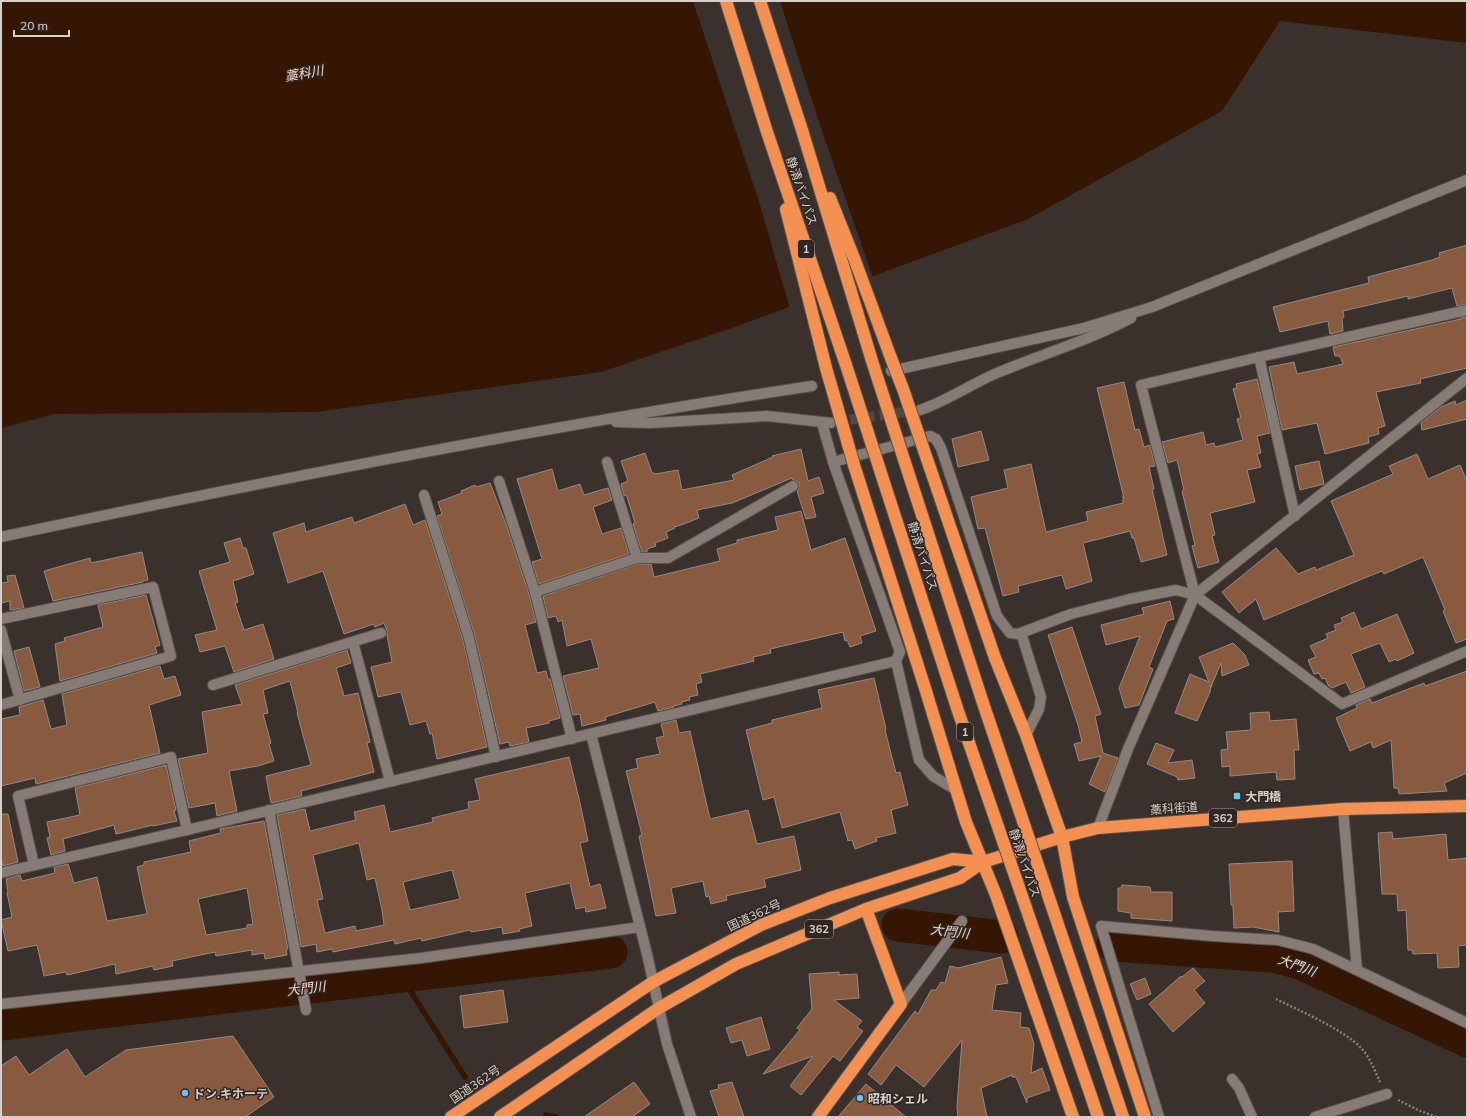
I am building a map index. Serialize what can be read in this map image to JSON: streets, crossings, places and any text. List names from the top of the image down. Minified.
{"streets":{"highway":["静清バイパス","1","藁科街道","362","国道362号"]},"crossings":[["静清バイパス","1"],["1","藁科街道"],["1","362"],["1","国道362号"],["藁科街道","362"],["藁科街道","国道362号"],["362","国道362号"]],"water":["藁科川","大門川"],"places":{"transit":["大門橋"],"other":["ドン.キホーテ","昭和シェル"]},"scale_bar":"20 m"}
